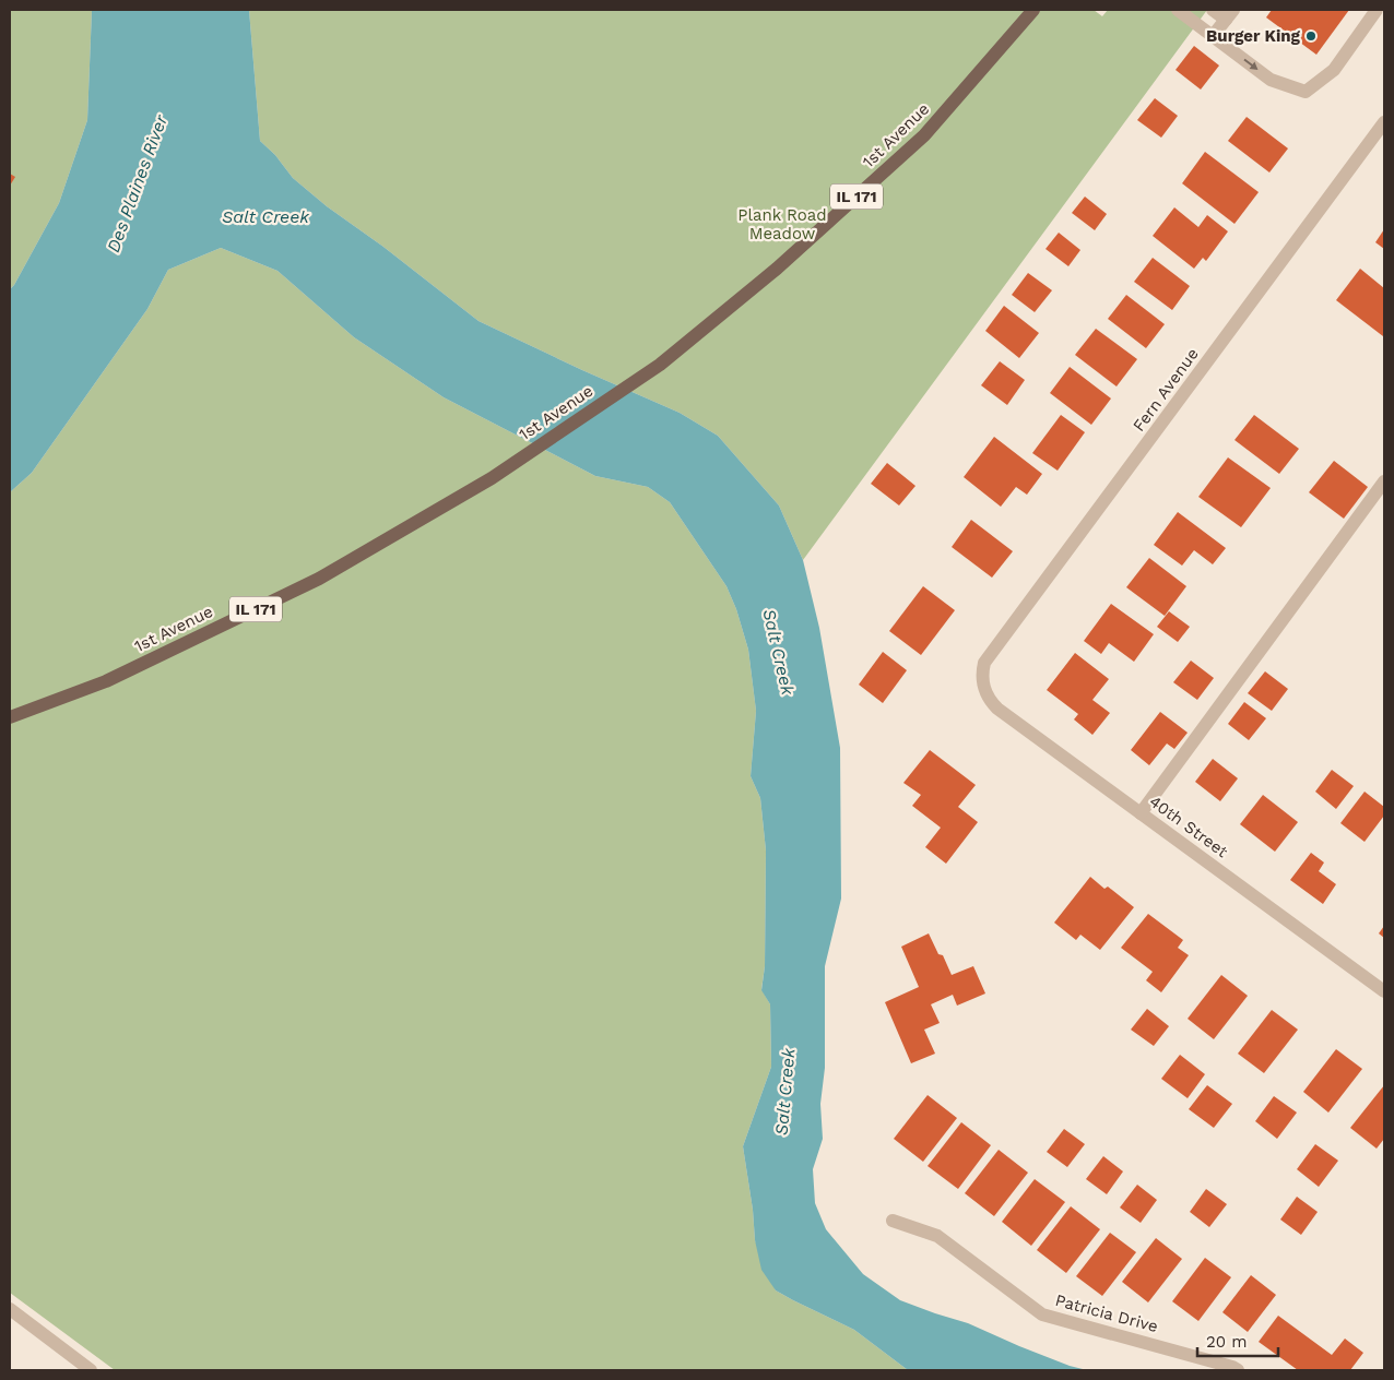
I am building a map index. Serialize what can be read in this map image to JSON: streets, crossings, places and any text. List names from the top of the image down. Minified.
{"streets":{"main road":["1st Avenue","IL 171"],"street":["Fern Avenue","40th Street","Patricia Drive"]},"crossings":[["Fern Avenue","40th Street"]],"water":["Des Plaines River","Salt Creek"],"parks":["Plank Road Meadow"],"places":["Burger King"],"scale_bar":"20 m"}
